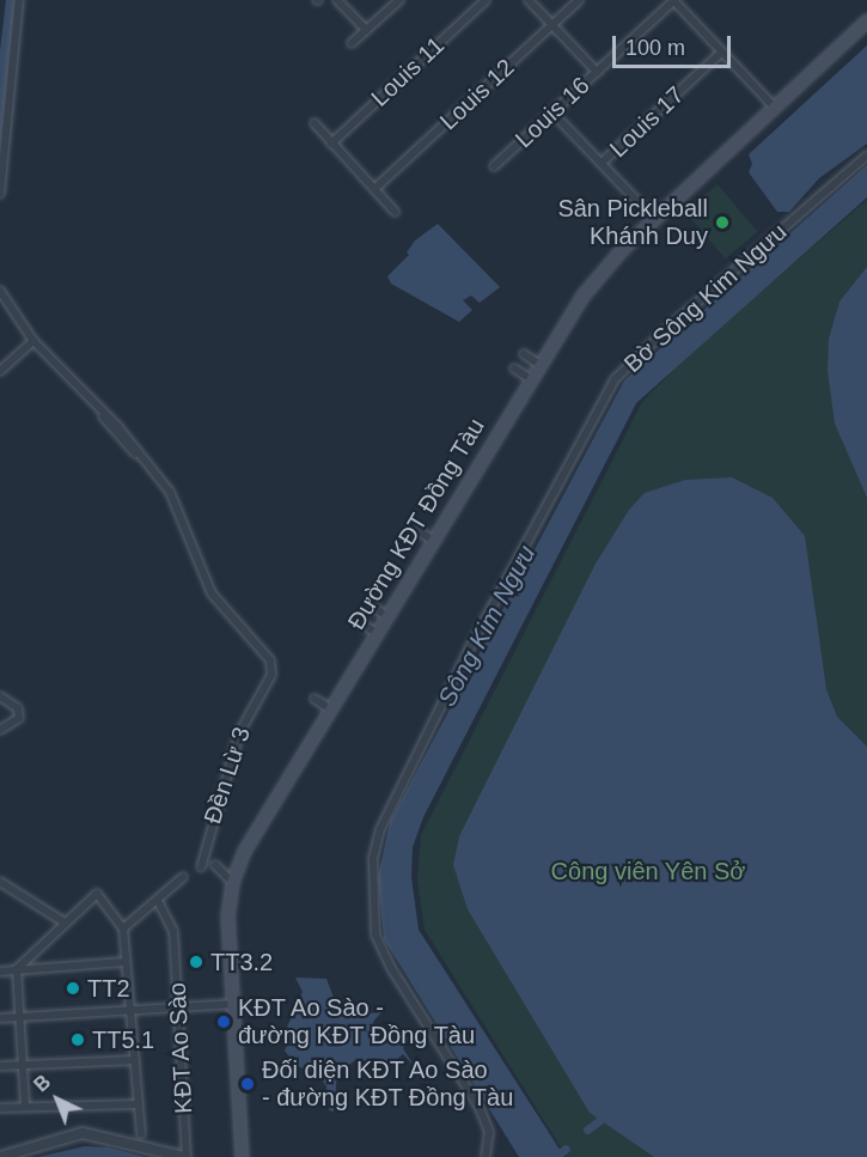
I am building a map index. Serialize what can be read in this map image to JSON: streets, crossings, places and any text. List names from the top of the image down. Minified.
{"streets":{"main road":["Đường KĐT Đồng Tàu"],"street":["Louis 11","Louis 12","Louis 16","Louis 17","Bờ Sông Kim Ngưu","Đền Lừ 3","KĐT Ao Sào"]},"water":["Sông Kim Ngưu"],"parks":["Công viên Yên Sở"],"places":["Sân Pickleball Khánh Duy","TT3.2","TT2","KĐT Ao Sào - đường KĐT Đồng Tàu","TT5.1","Đối diện KĐT Ao Sào - đường KĐT Đồng Tàu"],"scale_bar":"100 m","north":"top left"}
